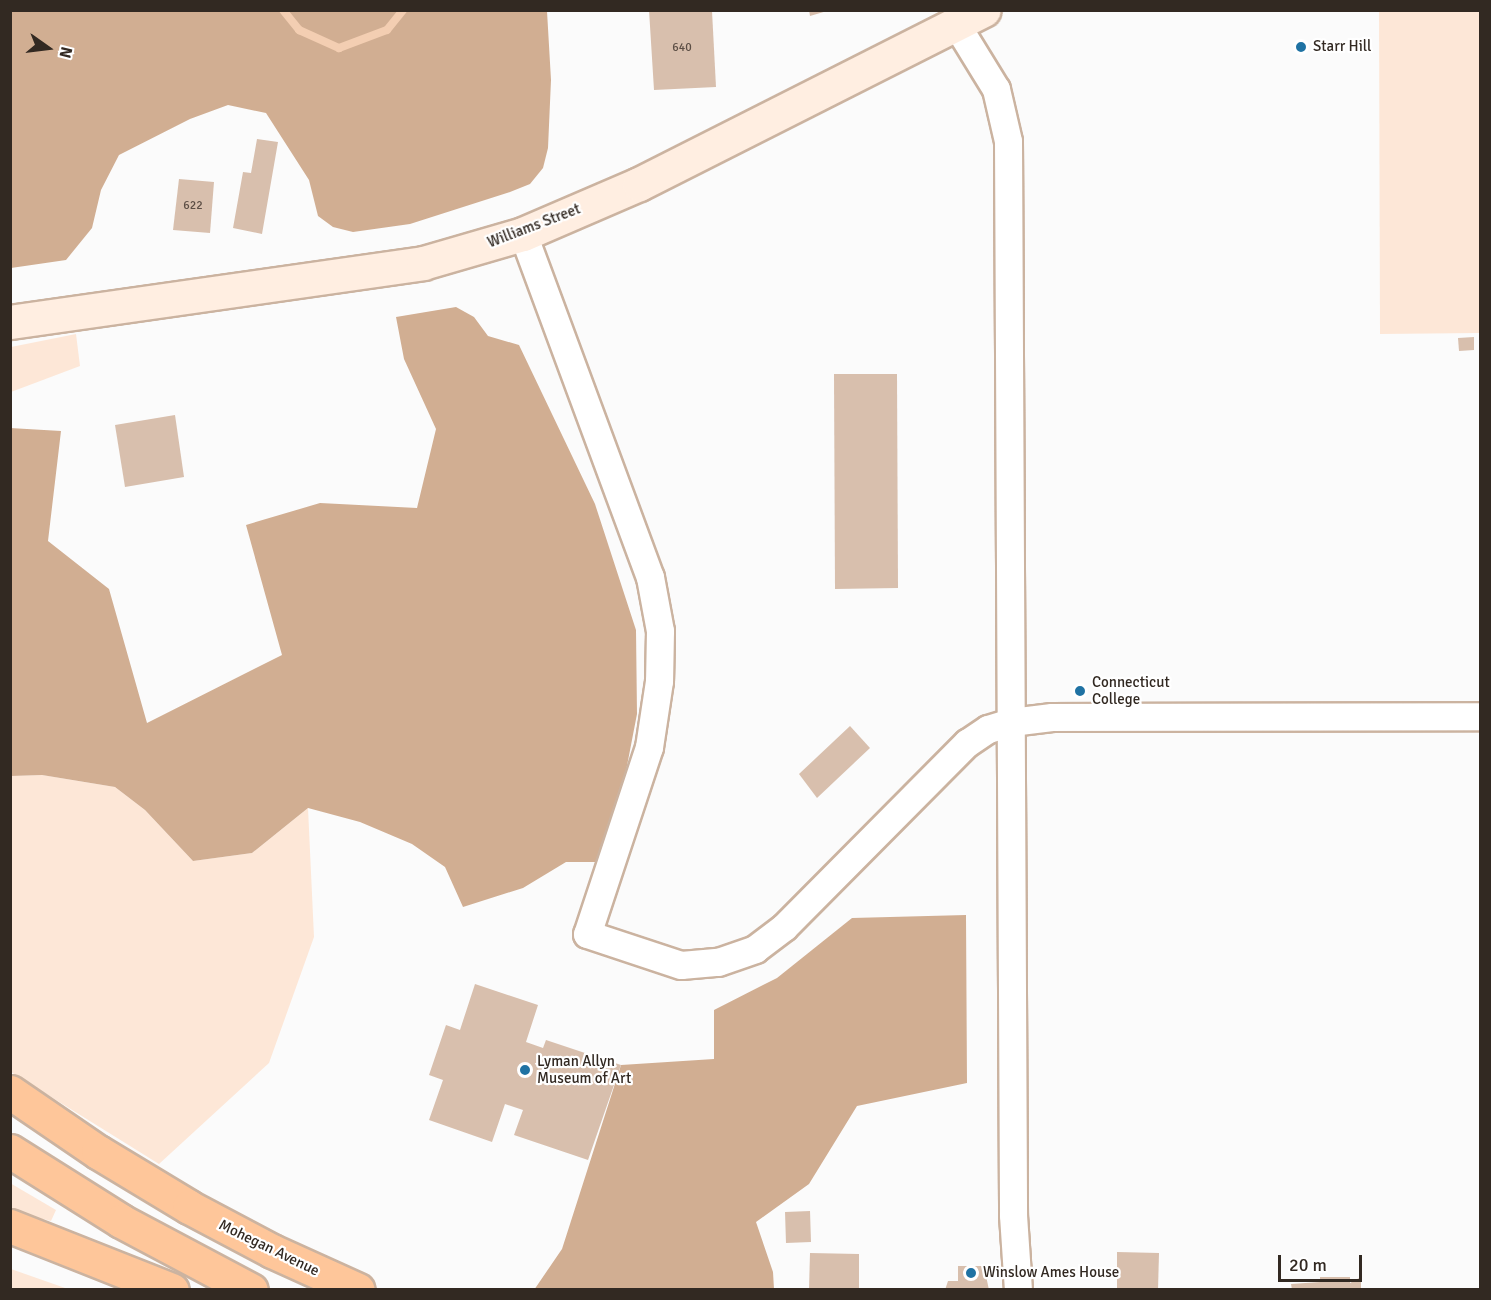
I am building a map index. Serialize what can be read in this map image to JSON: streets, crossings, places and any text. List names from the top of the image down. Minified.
{"streets":{"highway":["Mohegan Avenue"],"street":["Williams Street"]},"places":["Starr Hill","Connecticut College","Lyman Allyn Museum of Art","Winslow Ames House"],"house_numbers":["640","622"],"scale_bar":"20 m","north":"right"}
